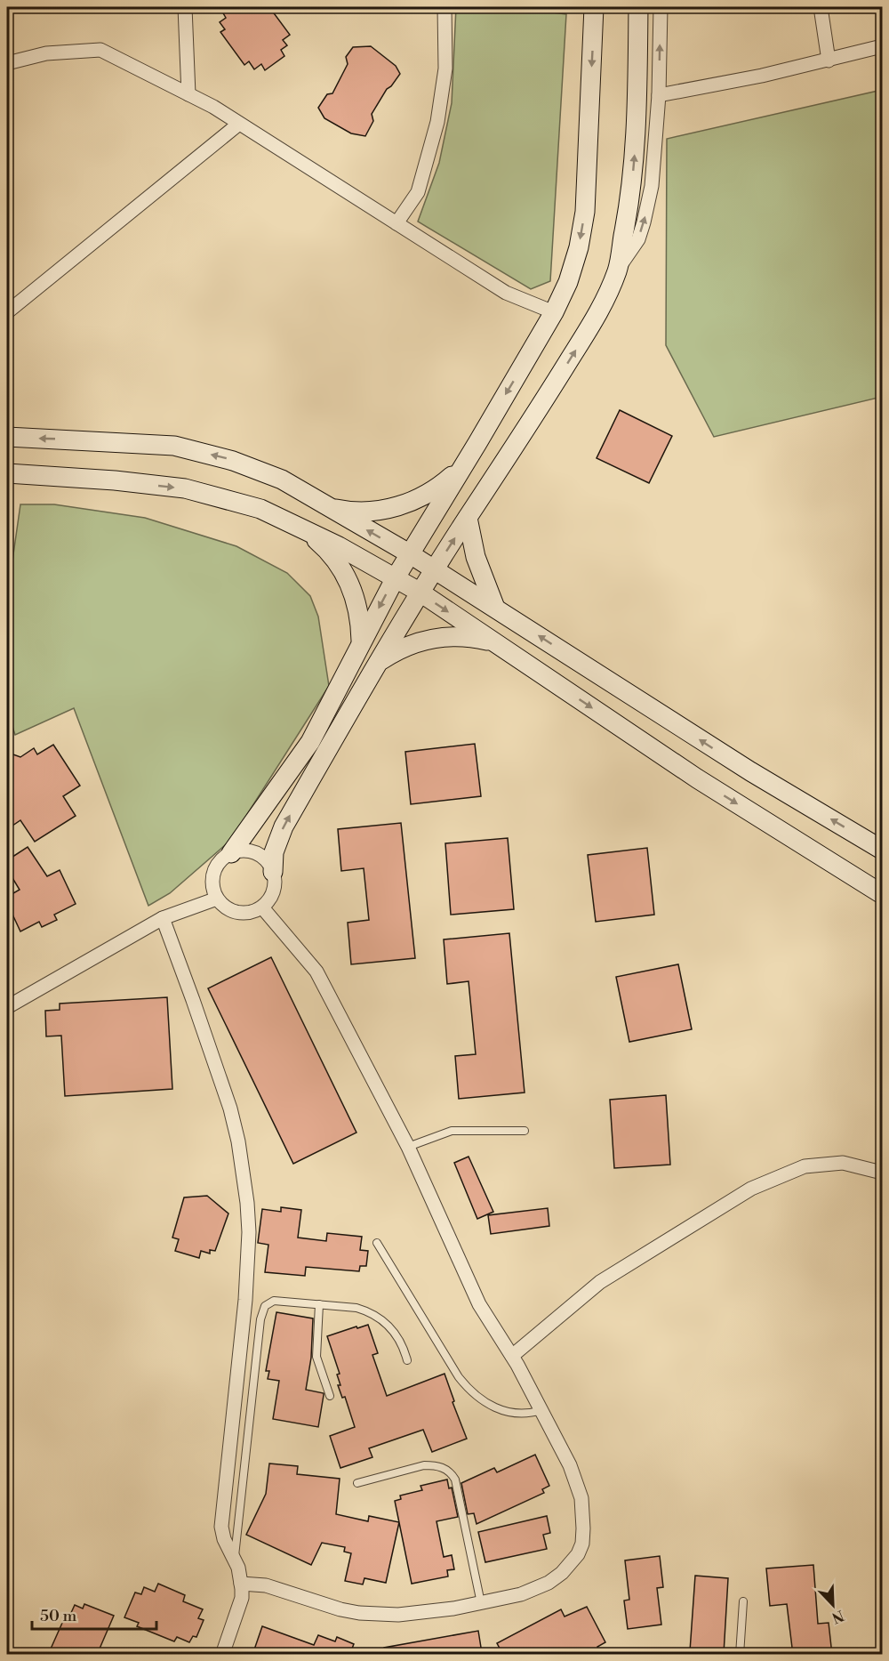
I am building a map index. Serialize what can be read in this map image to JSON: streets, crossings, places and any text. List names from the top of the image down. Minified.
{"scale_bar":"50 m","north":"bottom right"}
